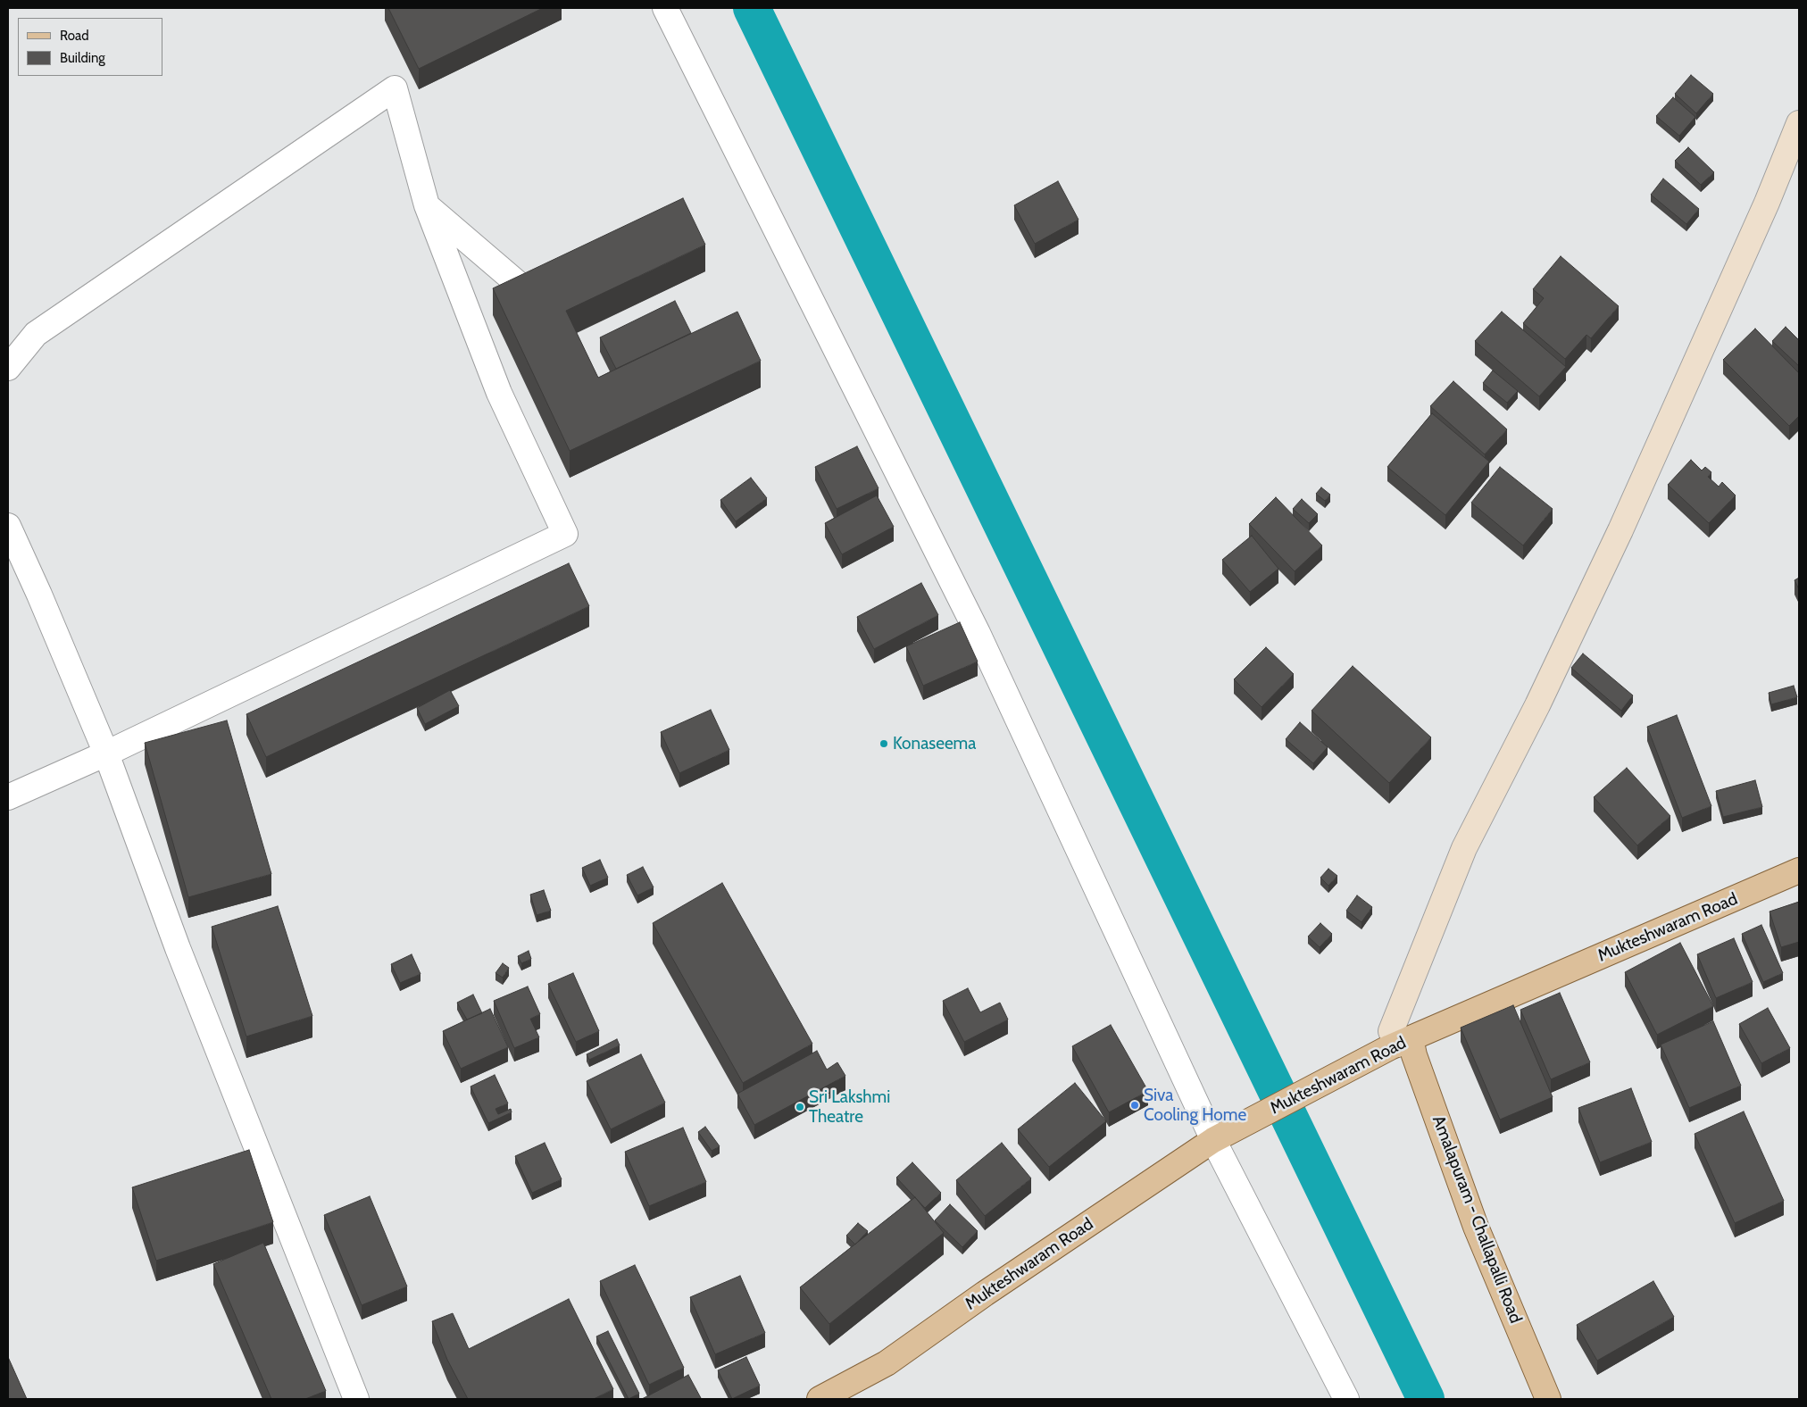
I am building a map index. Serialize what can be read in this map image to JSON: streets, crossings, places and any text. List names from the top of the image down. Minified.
{"streets":{"main road":["Mukteshwaram Road","Amalapuram - Challapalli Road"]},"crossings":[["Mukteshwaram Road","Amalapuram - Challapalli Road"]],"places":["Konaseema","Siva Cooling Home","Sri Lakshmi Theatre"],"legend":["Road","Building"]}
